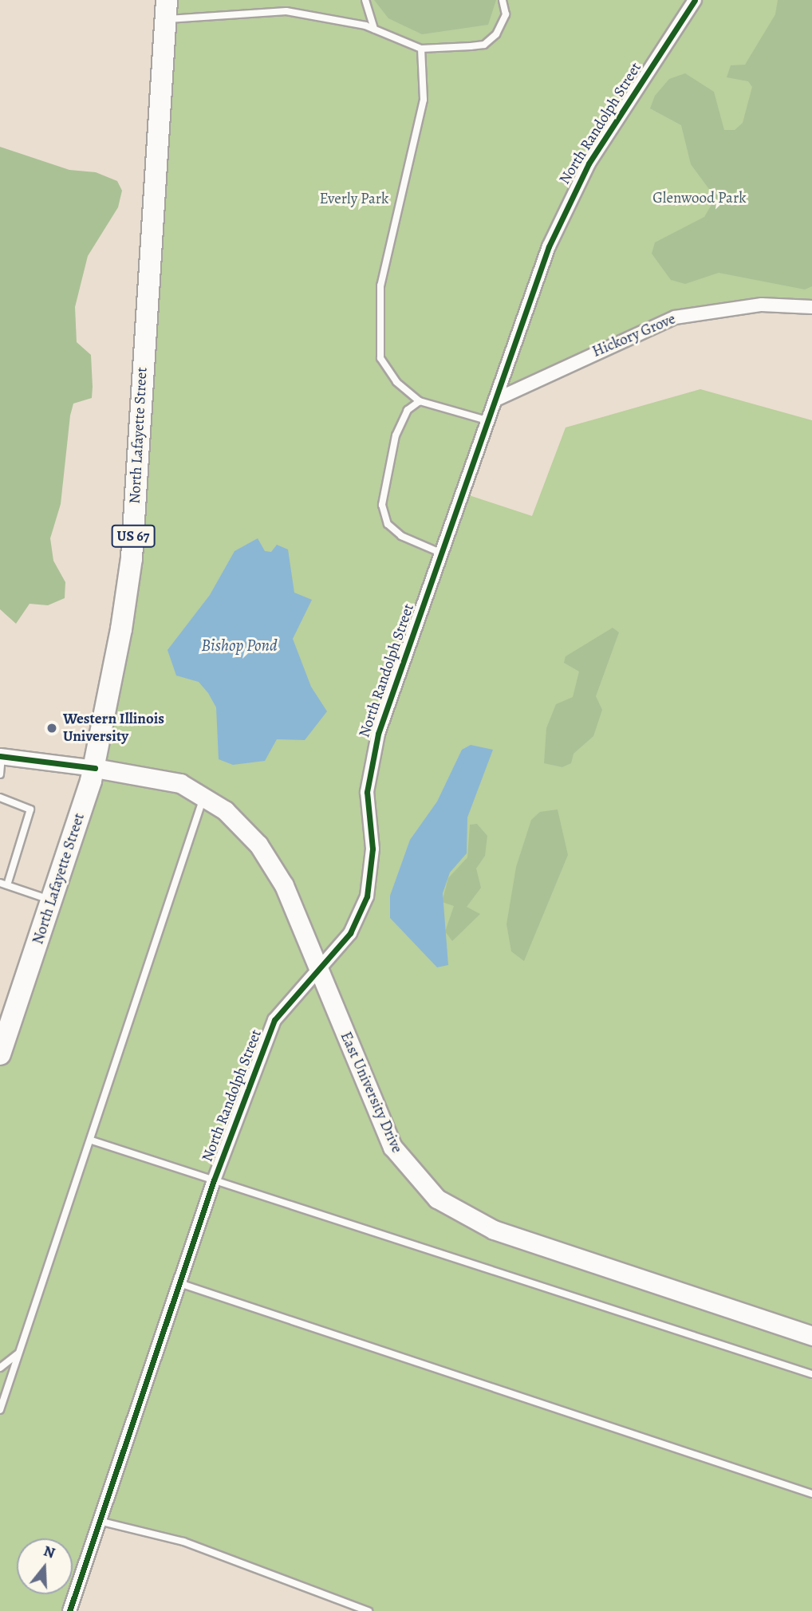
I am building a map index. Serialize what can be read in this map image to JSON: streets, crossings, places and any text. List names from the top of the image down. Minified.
{"streets":{"highway":["North Lafayette Street","US 67"],"main road":["East University Drive"],"street":["North Randolph Street","Hickory Grove"]},"crossings":[["North Randolph Street","Hickory Grove"],["North Randolph Street","East University Drive"],["North Lafayette Street","East University Drive"]],"water":["Bishop Pond"],"parks":["Glenwood Park","Everly Park"],"places":["Western Illinois University"],"north":"top"}
